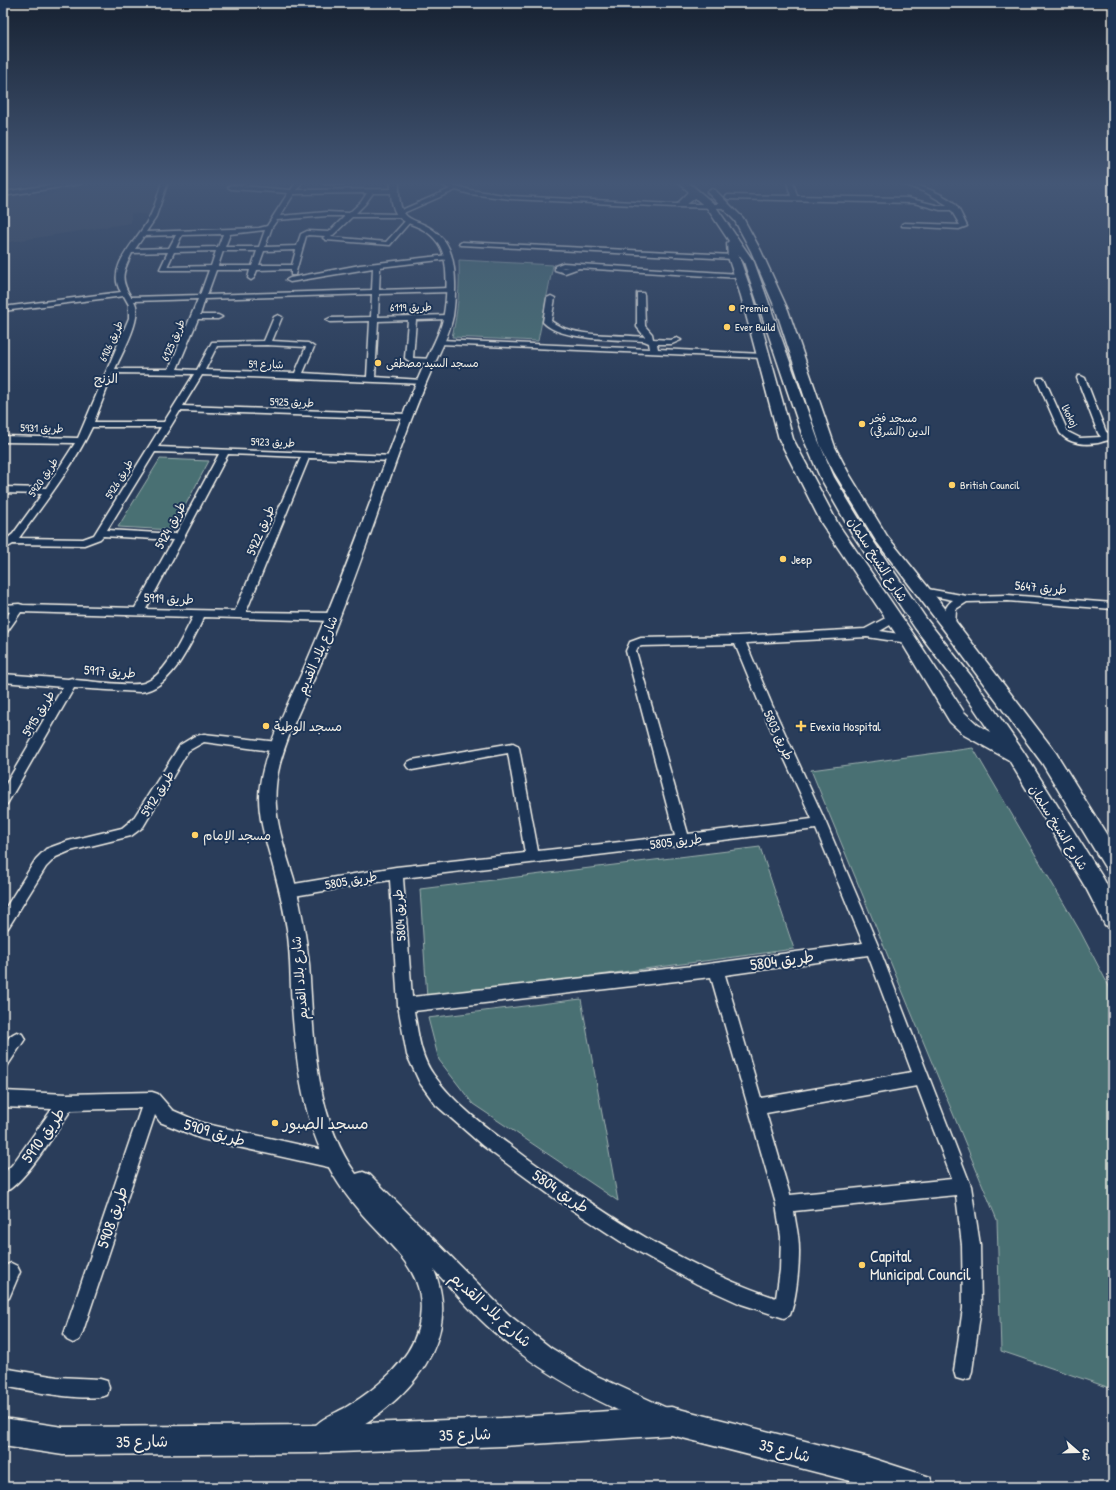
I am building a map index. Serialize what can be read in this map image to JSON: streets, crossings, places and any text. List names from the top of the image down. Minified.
{"streets":{"main road":["شارع الشيخ سلمان","شارع 35"],"street":["طريق 6119","طريق 6125","طريق 6106","شارع 59","طريق 5925","lkokoj","طريق 5931","طريق 5923","طريق 5920","طريق 5926","طريق 5924","طريق 5922","طريق 5647","طريق 5919","شارع بلاد القديم","طريق 5917","طريق 5915","طريق 5803","طريق 5912","طريق 5805","طريق 5804","طريق 5909","طريق 5910","طريق 5908"]},"crossings":[["طريق 6119","شارع 59"],["طريق 6119","شارع بلاد القديم"],["طريق 6125","شارع 59"],["طريق 6106","شارع 59"],["طريق 6106","طريق 5920"],["شارع 59","طريق 5926"],["شارع 59","شارع بلاد القديم"],["طريق 5925","طريق 5926"],["طريق 5925","شارع بلاد القديم"],["طريق 5931","طريق 5920"],["طريق 5923","طريق 5926"],["طريق 5923","طريق 5924"],["طريق 5923","طريق 5922"],["طريق 5923","شارع بلاد القديم"],["طريق 5924","طريق 5919"],["طريق 5922","طريق 5919"],["شارع الشيخ سلمان","طريق 5647"],["طريق 5919","شارع بلاد القديم"],["طريق 5919","طريق 5917"],["شارع بلاد القديم","طريق 5912"],["شارع بلاد القديم","طريق 5805"],["شارع بلاد القديم","طريق 5909"],["شارع بلاد القديم","شارع 35"],["طريق 5917","طريق 5915"],["طريق 5803","طريق 5805"],["طريق 5803","طريق 5804"],["طريق 5805","طريق 5804"],["طريق 5909","طريق 5908"]],"districts":["الزنج"],"places":{"other":["Premia","Ever Build","مسجد السيد مصطفى","مسجد فخر الدين (الشرقي)","British Council","Jeep","مسجد الوطية","مسجد الإمام","مسجد الصبور","Capital Municipal Council"],"health":["Evexia Hospital"]},"north":"right"}
